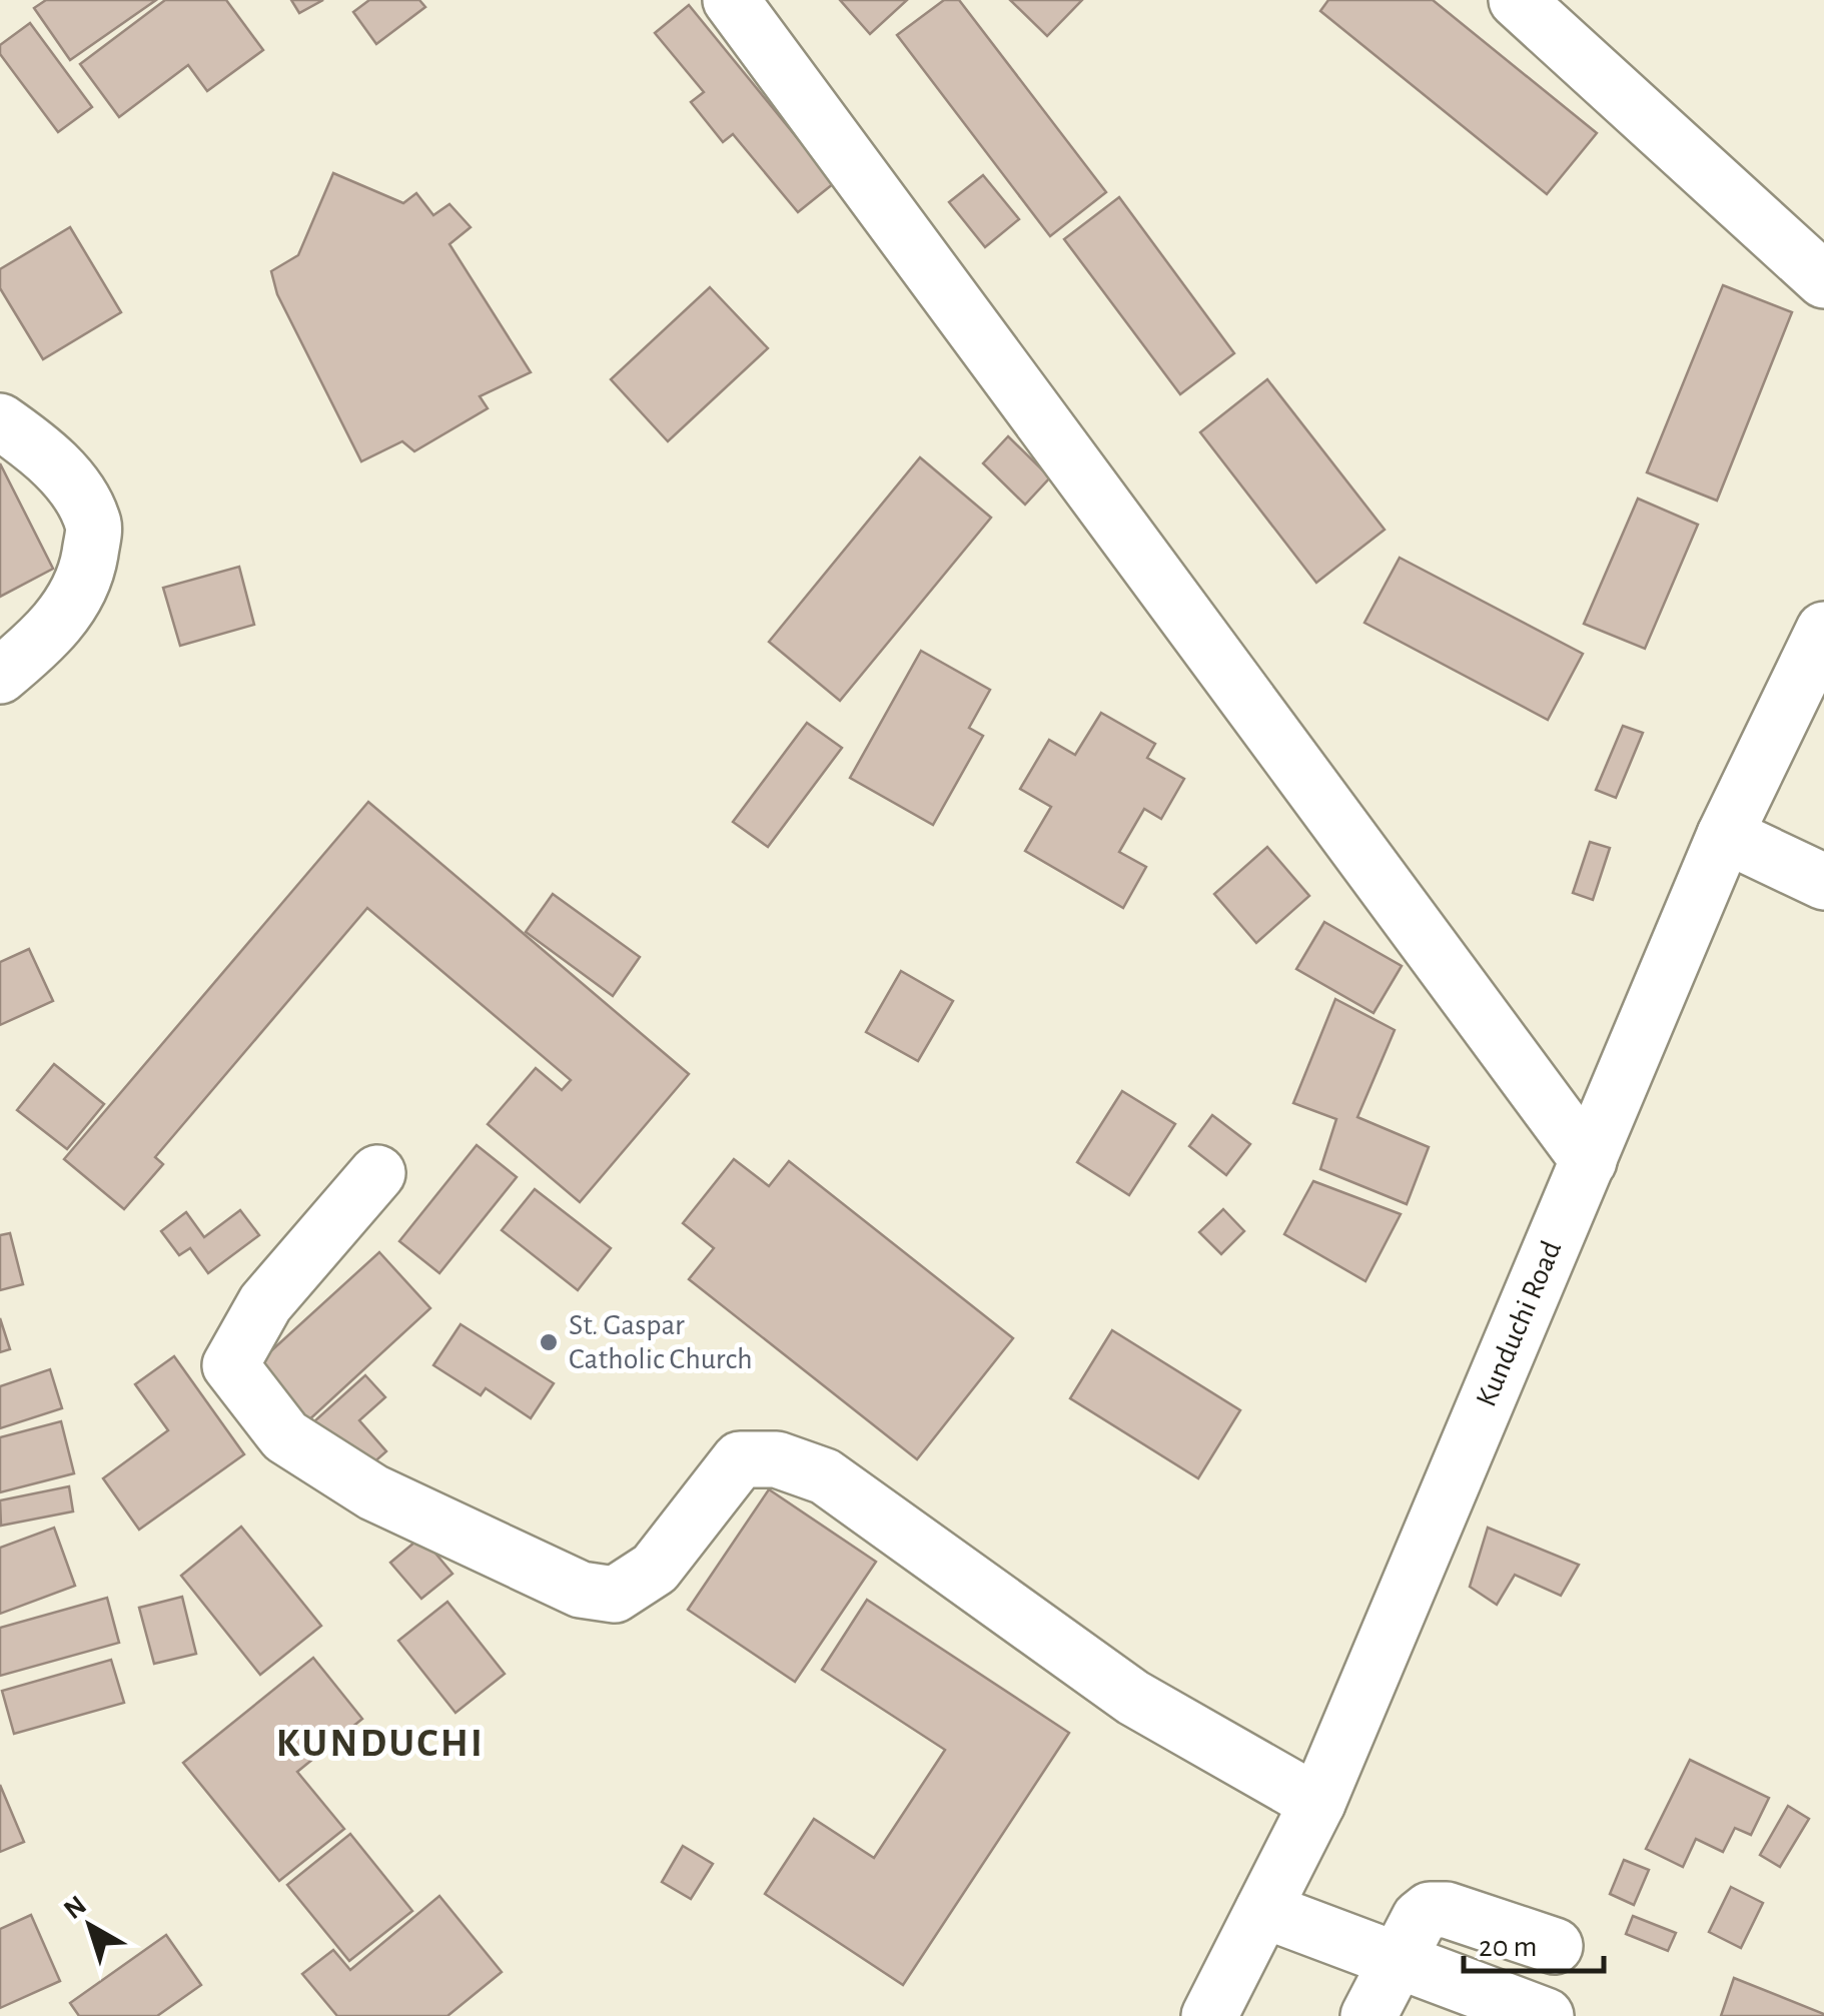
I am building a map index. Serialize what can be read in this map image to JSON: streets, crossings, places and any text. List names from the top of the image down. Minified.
{"streets":{"street":["Kunduchi Road"]},"districts":["KUNDUCHI"],"places":["St. Gaspar Catholic Church"],"scale_bar":"20 m","north":"top left"}
